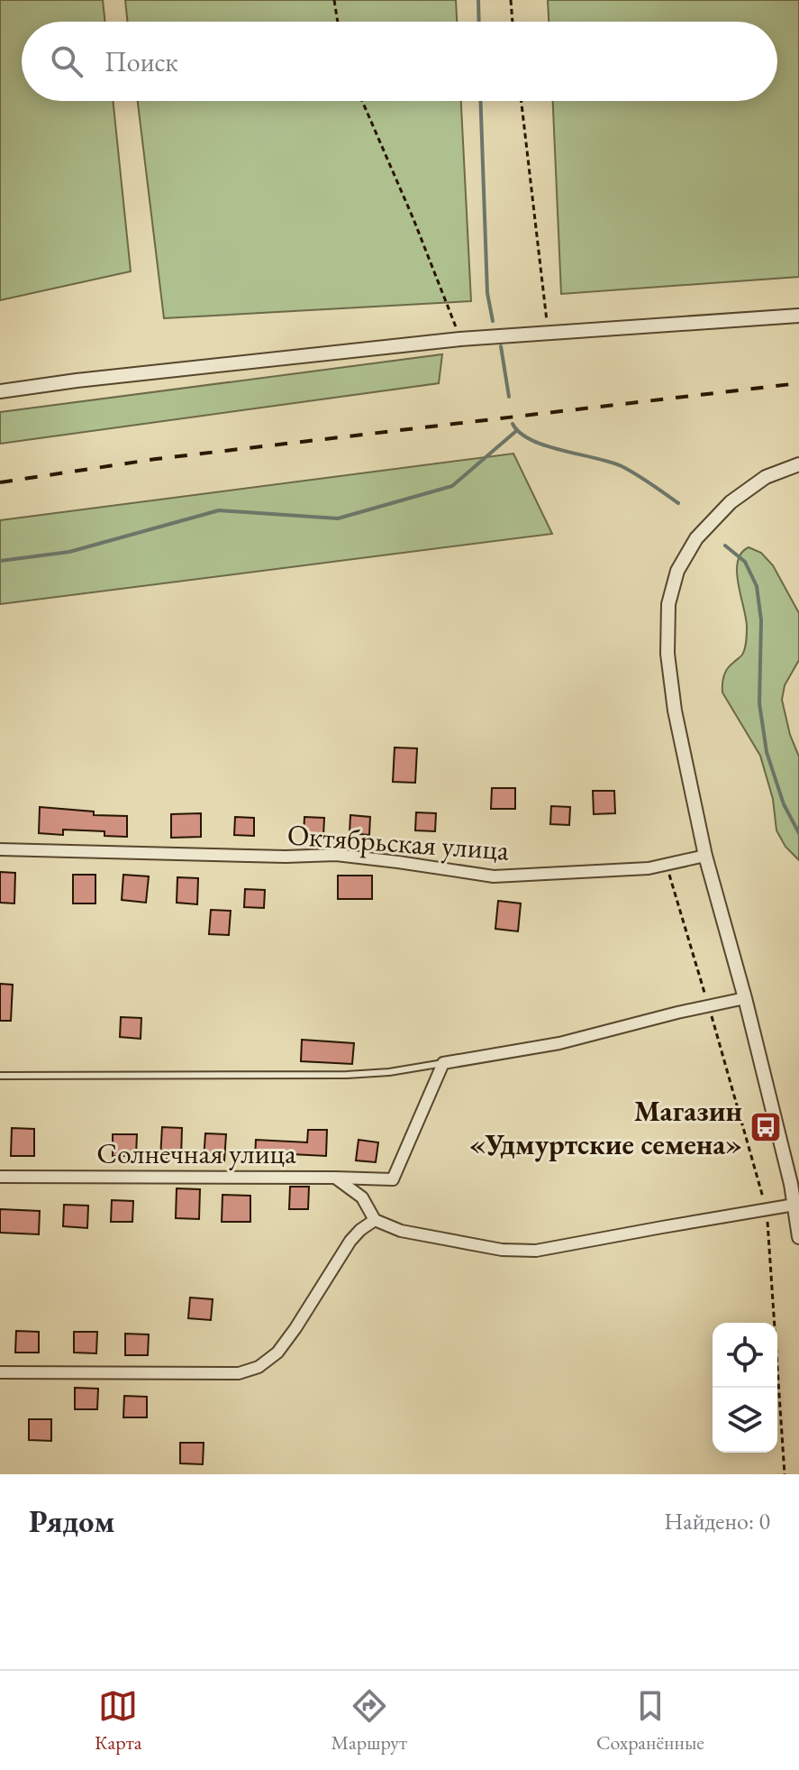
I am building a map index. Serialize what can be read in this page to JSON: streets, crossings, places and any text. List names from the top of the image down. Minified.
{"streets":{"street":["Октябрьская улица","Солнечная улица"]},"places":{"bus stop":["Магазин «Удмуртские семена»"]},"page":{"search":"Поиск","heading":["Рядом","Найдено: 0"],"nav":["Карта","Маршрут","Сохранённые"]}}
